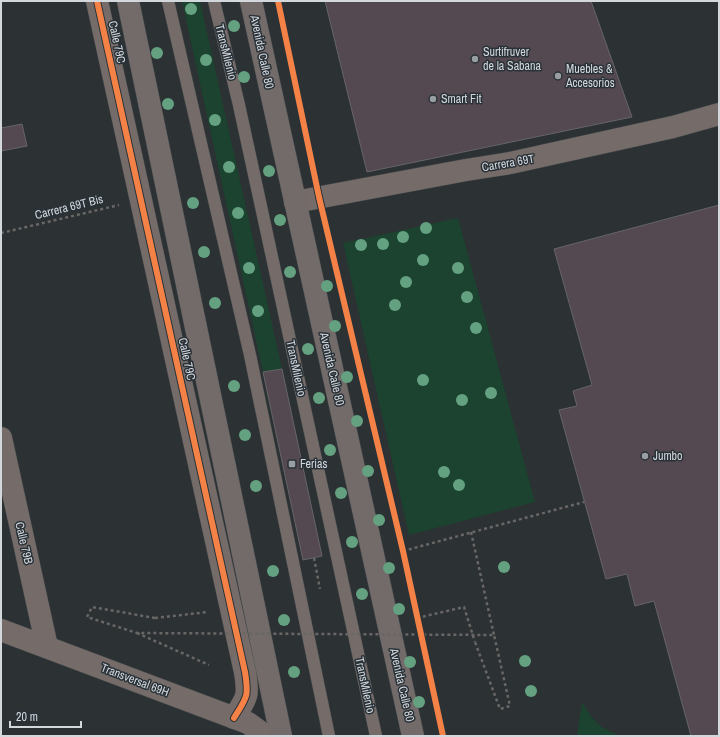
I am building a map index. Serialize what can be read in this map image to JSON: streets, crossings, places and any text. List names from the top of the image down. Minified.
{"streets":{"highway":["Avenida Calle 80"],"street":["Calle 79C","Carrera 69T","Calle 79B","Transversal 69H"],"lane":["TransMilenio"],"path":["Carrera 69T Bis"]},"crossings":[["Calle 79C","Carrera 69T Bis"],["Calle 79C","Transversal 69H"],["Avenida Calle 80","Carrera 69T"],["Calle 79B","Transversal 69H"]],"places":{"other":["Surtifruver de la Sabana","Muebles & Accesorios","Smart Fit","Jumbo"],"transit":["Ferias"]},"scale_bar":"20 m"}
